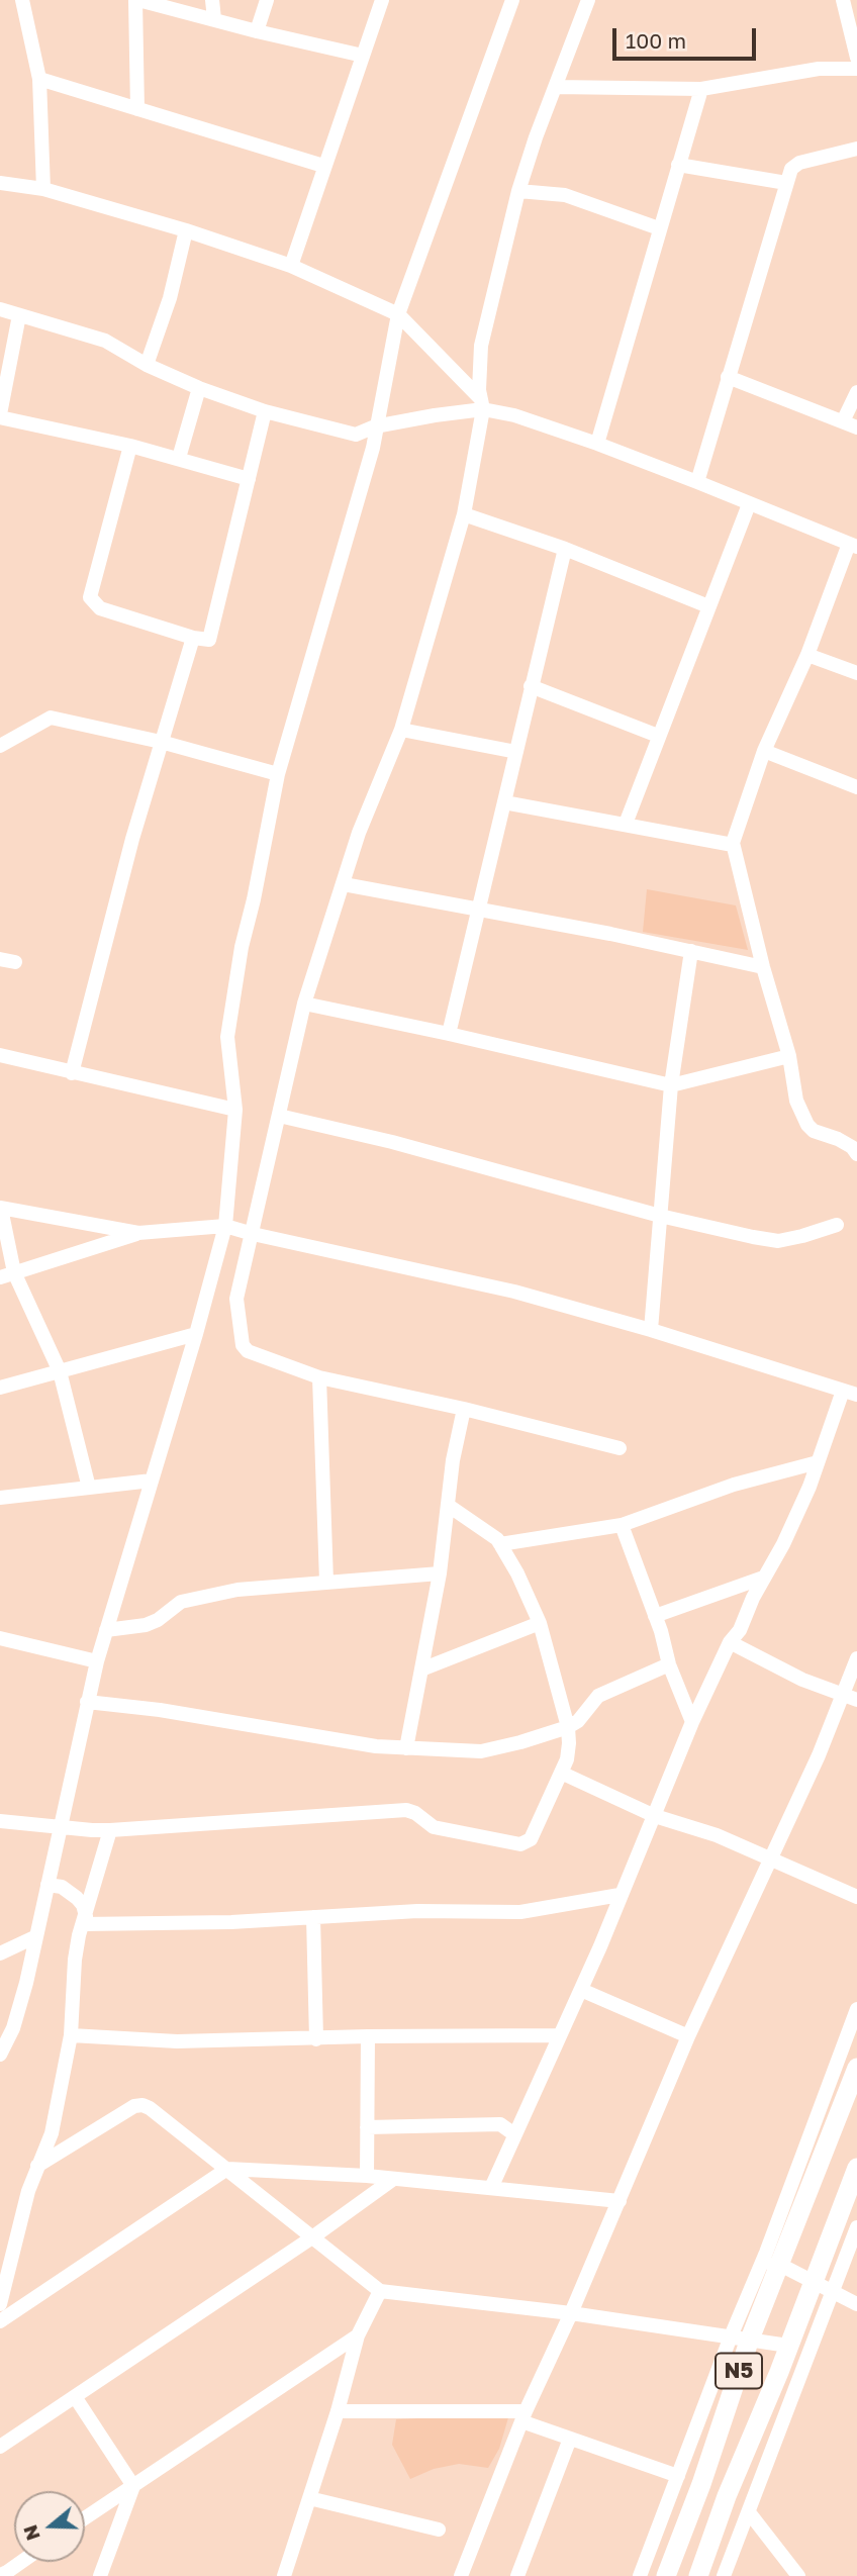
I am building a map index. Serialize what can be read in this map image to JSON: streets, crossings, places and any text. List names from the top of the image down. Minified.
{"streets":{"highway":["N5"]},"scale_bar":"100 m","north":"left"}
